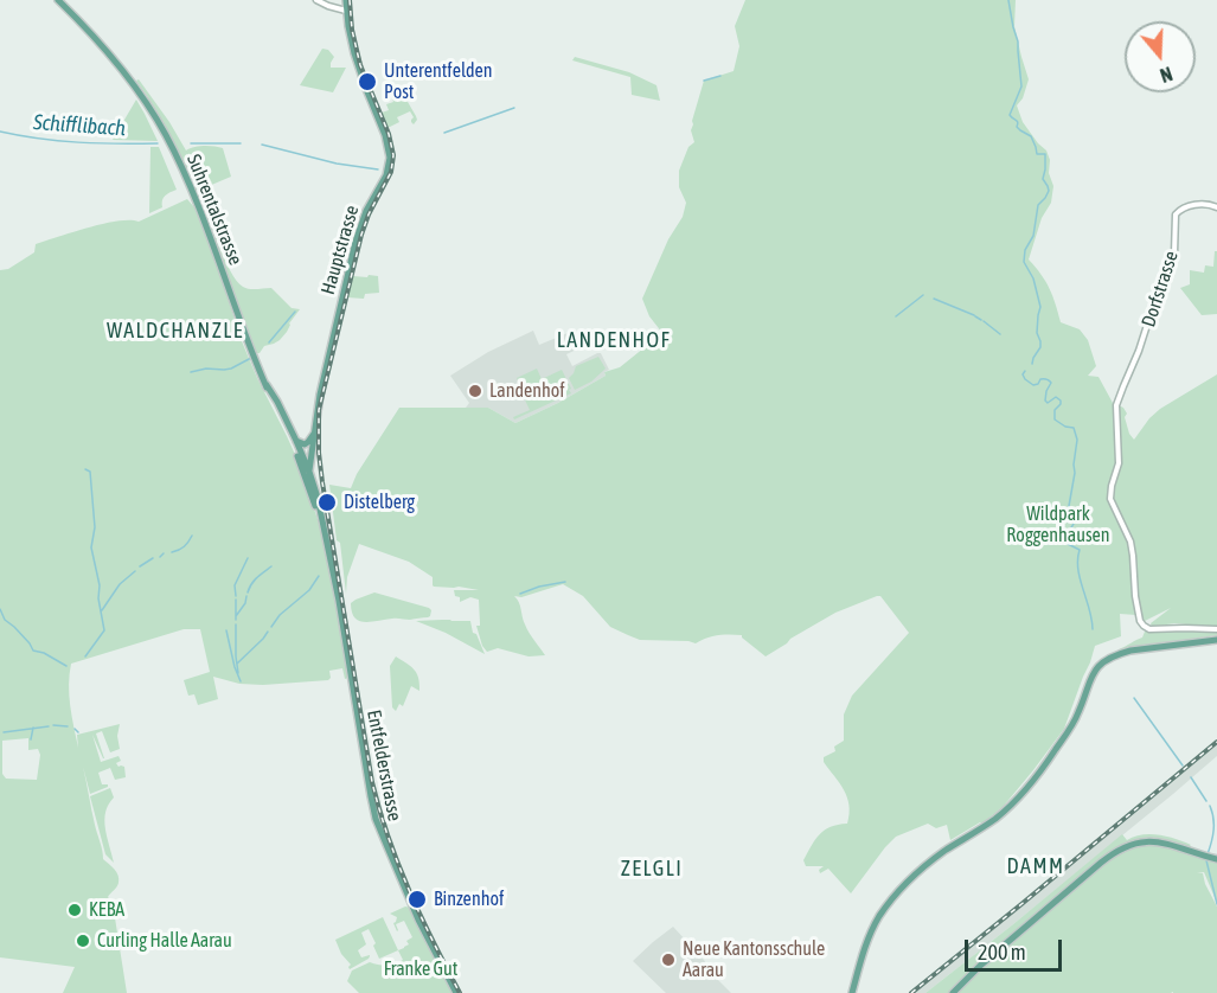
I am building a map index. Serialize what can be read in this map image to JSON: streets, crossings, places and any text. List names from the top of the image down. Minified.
{"streets":{"main road":["Suhrentalstrasse","Hauptstrasse","Entfelderstrasse"],"street":["Dorfstrasse"]},"crossings":[["Suhrentalstrasse","Entfelderstrasse"],["Hauptstrasse","Entfelderstrasse"]],"districts":["WALDCHANZLE","LANDENHOF","DAMM","ZELGLI"],"water":["Schifflibach"],"parks":["Wildpark Roggenhausen","Franke Gut"],"places":["Unterentfelden Post","Landenhof","Distelberg","Binzenhof","KEBA","Curling Halle Aarau","Neue Kantonsschule Aarau"],"scale_bar":"200 m","north":"bottom"}
